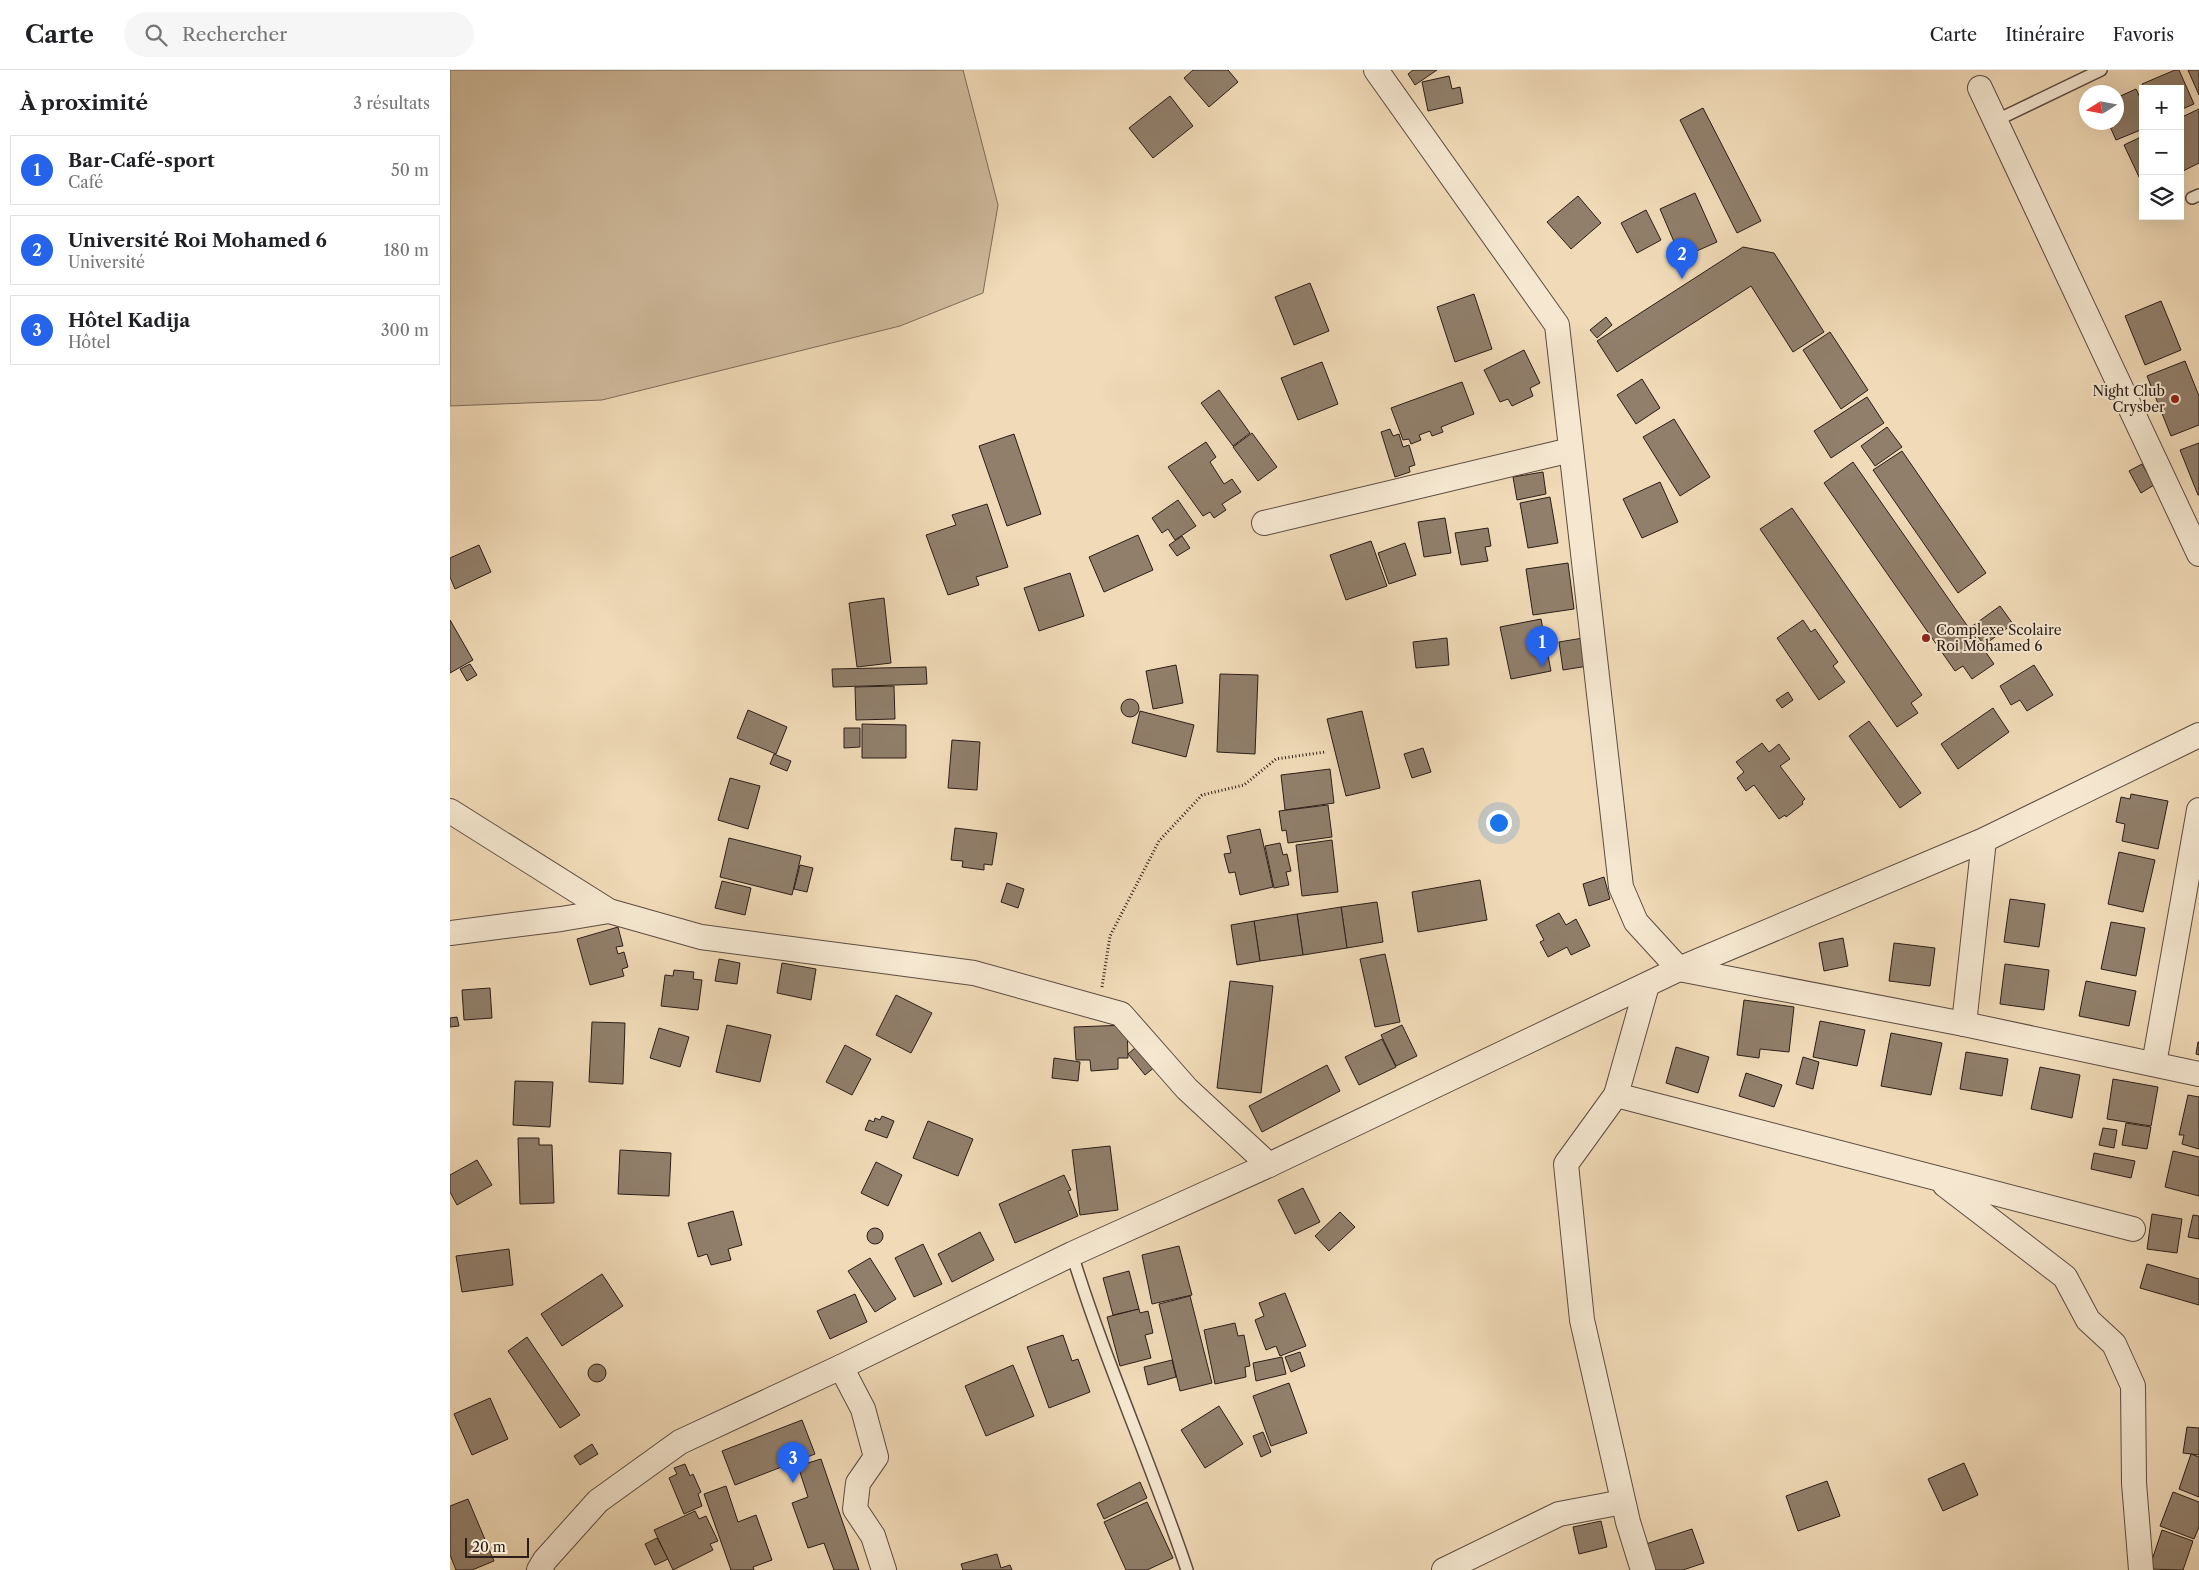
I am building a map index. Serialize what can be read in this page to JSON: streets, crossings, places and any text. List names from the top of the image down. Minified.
{"places":["Night Club Crysber","Complexe Scolaire Roi Mohamed 6"],"scale_bar":"20 m","north":"left","page":{"header":"Carte","search":"Rechercher","nav":["Carte","Itinéraire","Favoris"],"heading":["À proximité","3 résultats"],"map_buttons":["+","−"],"list":[{"mark":"1","name":"Bar-Café-sport","note":"Café","value":"50 m"},{"mark":"2","name":"Université Roi Mohamed 6","note":"Université","value":"180 m"},{"mark":"3","name":"Hôtel Kadija","note":"Hôtel","value":"300 m"}],"pins":["2","1","3"],"scale":"20 m"}}
